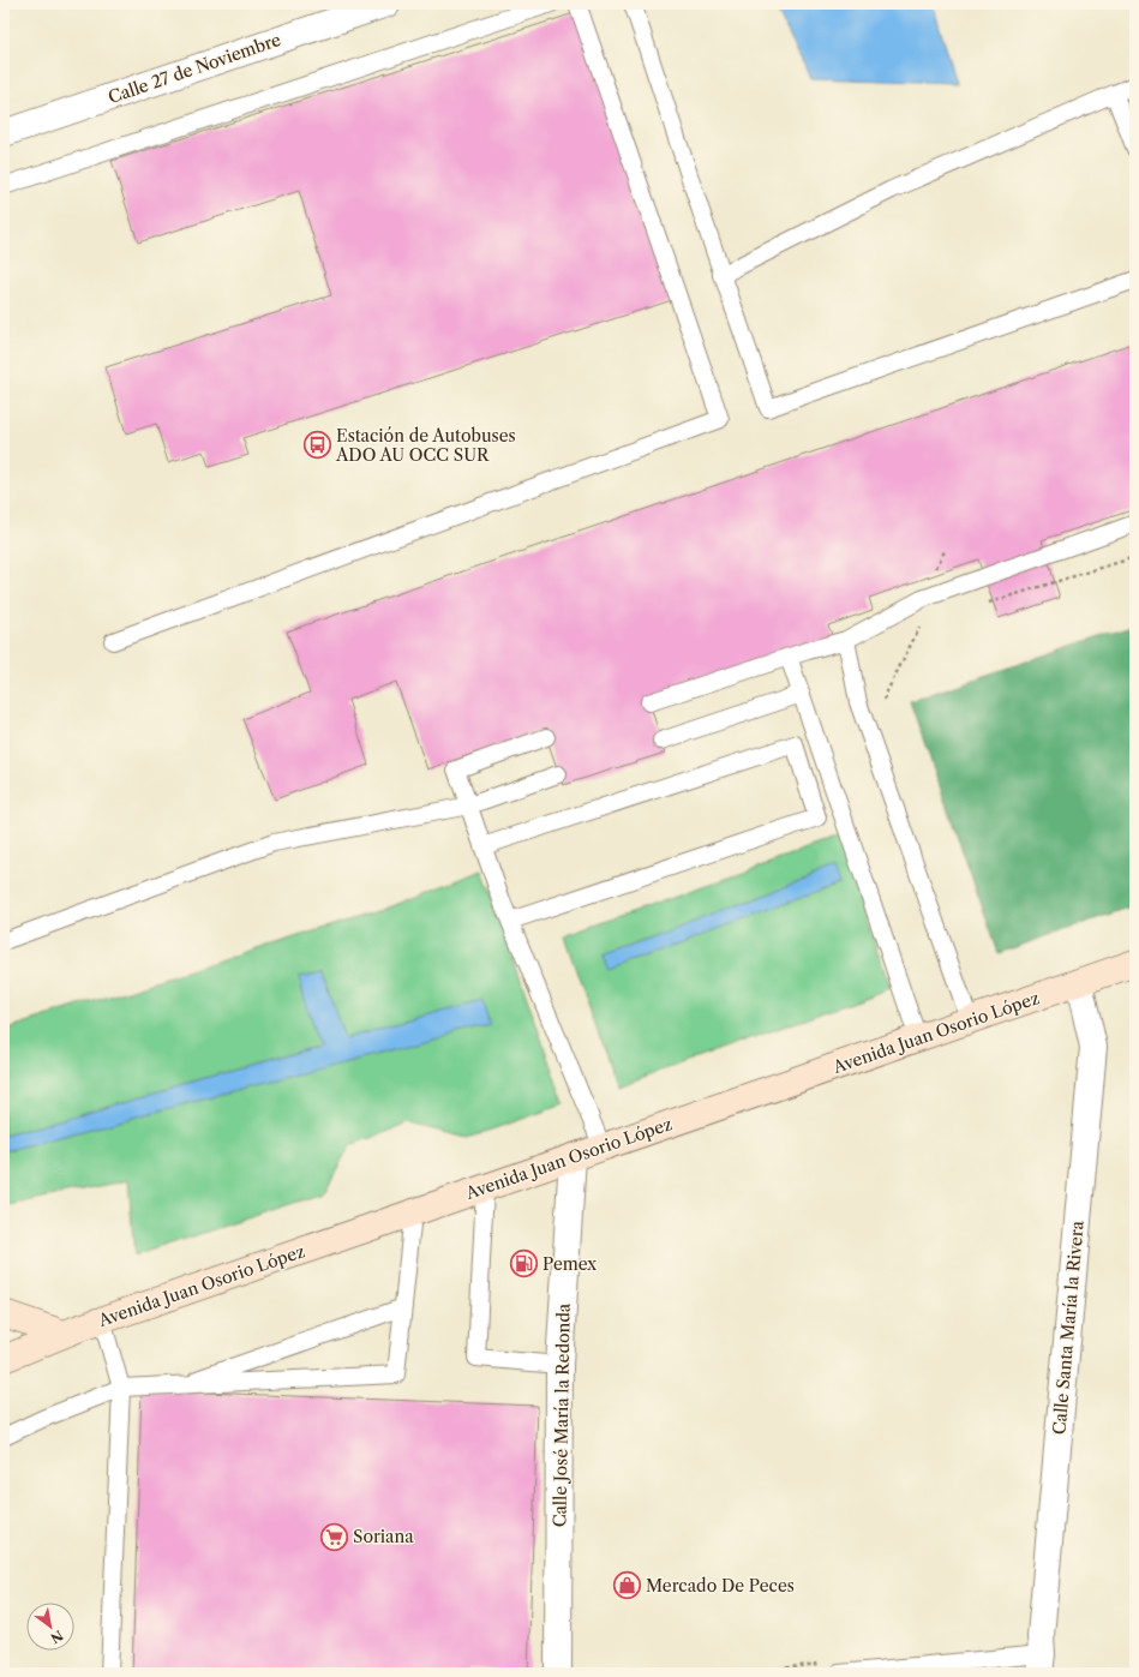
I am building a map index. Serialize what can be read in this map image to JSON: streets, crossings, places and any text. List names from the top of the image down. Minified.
{"streets":{"main road":["Avenida Juan Osorio López"],"street":["Calle 27 de Noviembre","Calle Santa María la Rivera","Calle José María la Redonda"]},"crossings":[["Avenida Juan Osorio López","Calle Santa María la Rivera"],["Avenida Juan Osorio López","Calle José María la Redonda"]],"places":{"bus stop":["Estación de Autobuses ADO AU OCC SUR"],"fuel station":["Pemex"],"supermarket":["Soriana"],"shop":["Mercado De Peces"]},"north":"bottom right"}
